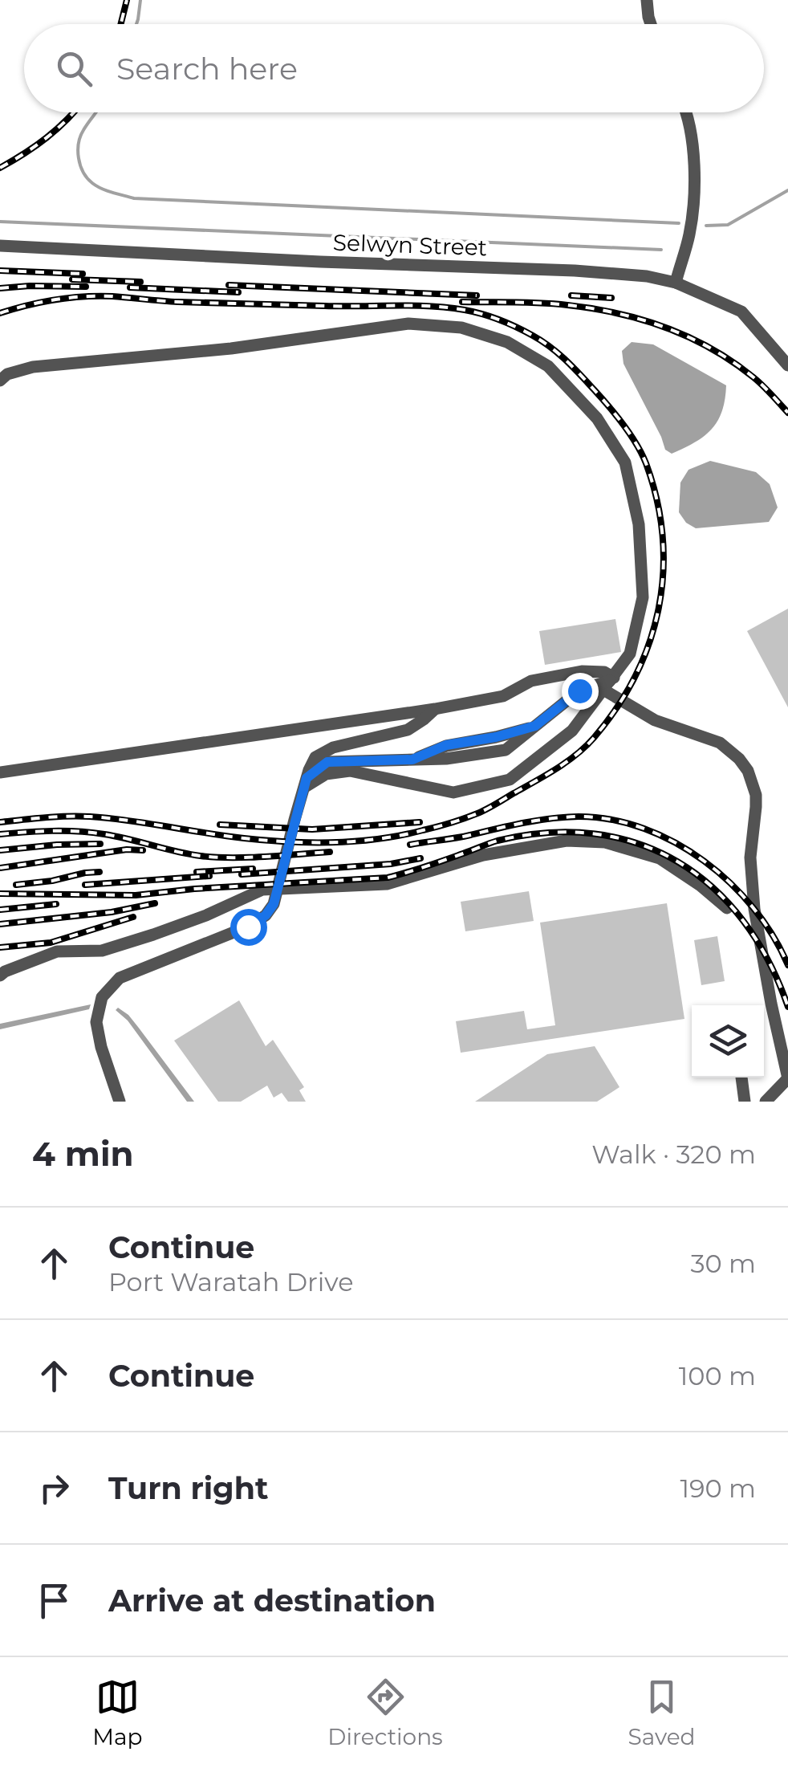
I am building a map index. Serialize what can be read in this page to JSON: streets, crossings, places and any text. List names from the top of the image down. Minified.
{"streets":{"street":["Selwyn Street"]},"page":{"search":"Search here","heading":["4 min","Walk · 320 m"],"list":[["Continue","Port Waratah Drive","30 m"],["Continue","100 m"],["Turn right","190 m"],"Arrive at destination"],"nav":["Map","Directions","Saved"]}}
